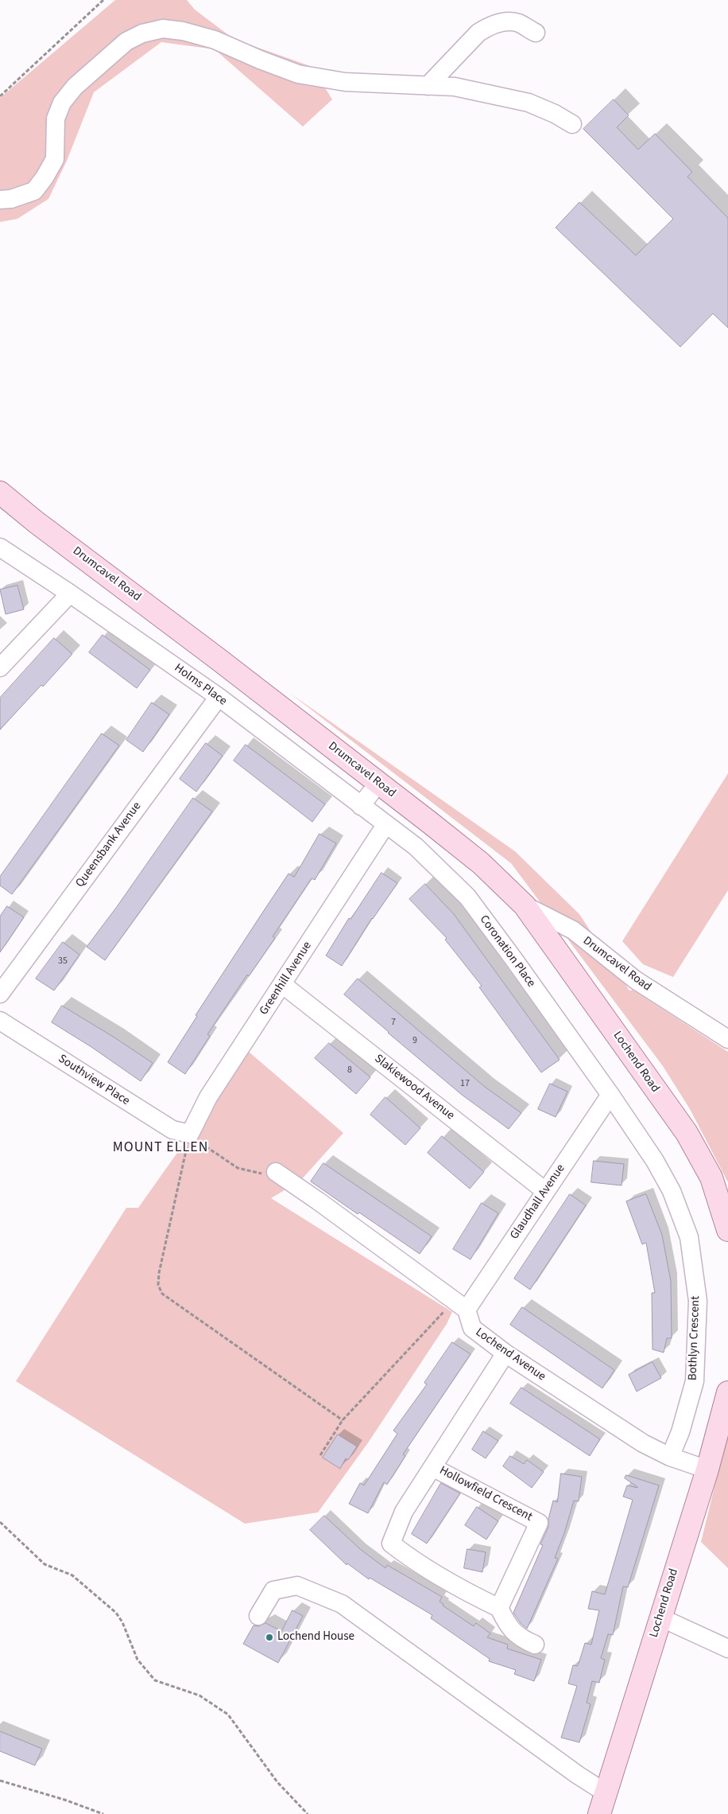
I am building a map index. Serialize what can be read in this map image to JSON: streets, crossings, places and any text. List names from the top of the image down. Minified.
{"streets":{"main road":["Drumcavel Road","Lochend Road"],"street":["Holms Place","Queensbank Avenue","Coronation Place","Greenhill Avenue","Southview Place","Slakiewood Avenue","Glaudhall Avenue","Bothlyn Crescent","Lochend Avenue","Hollowfield Crescent"]},"crossings":[["Drumcavel Road","Lochend Road"],["Holms Place","Queensbank Avenue"],["Holms Place","Coronation Place"],["Holms Place","Greenhill Avenue"],["Coronation Place","Greenhill Avenue"],["Coronation Place","Glaudhall Avenue"],["Coronation Place","Bothlyn Crescent"],["Greenhill Avenue","Southview Place"],["Greenhill Avenue","Slakiewood Avenue"],["Lochend Road","Lochend Avenue"],["Slakiewood Avenue","Glaudhall Avenue"],["Glaudhall Avenue","Bothlyn Crescent"],["Glaudhall Avenue","Lochend Avenue"],["Bothlyn Crescent","Lochend Avenue"],["Lochend Avenue","Hollowfield Crescent"]],"districts":["MOUNT ELLEN"],"places":["Lochend House"],"house_numbers":["35","7","9","8","17"]}
